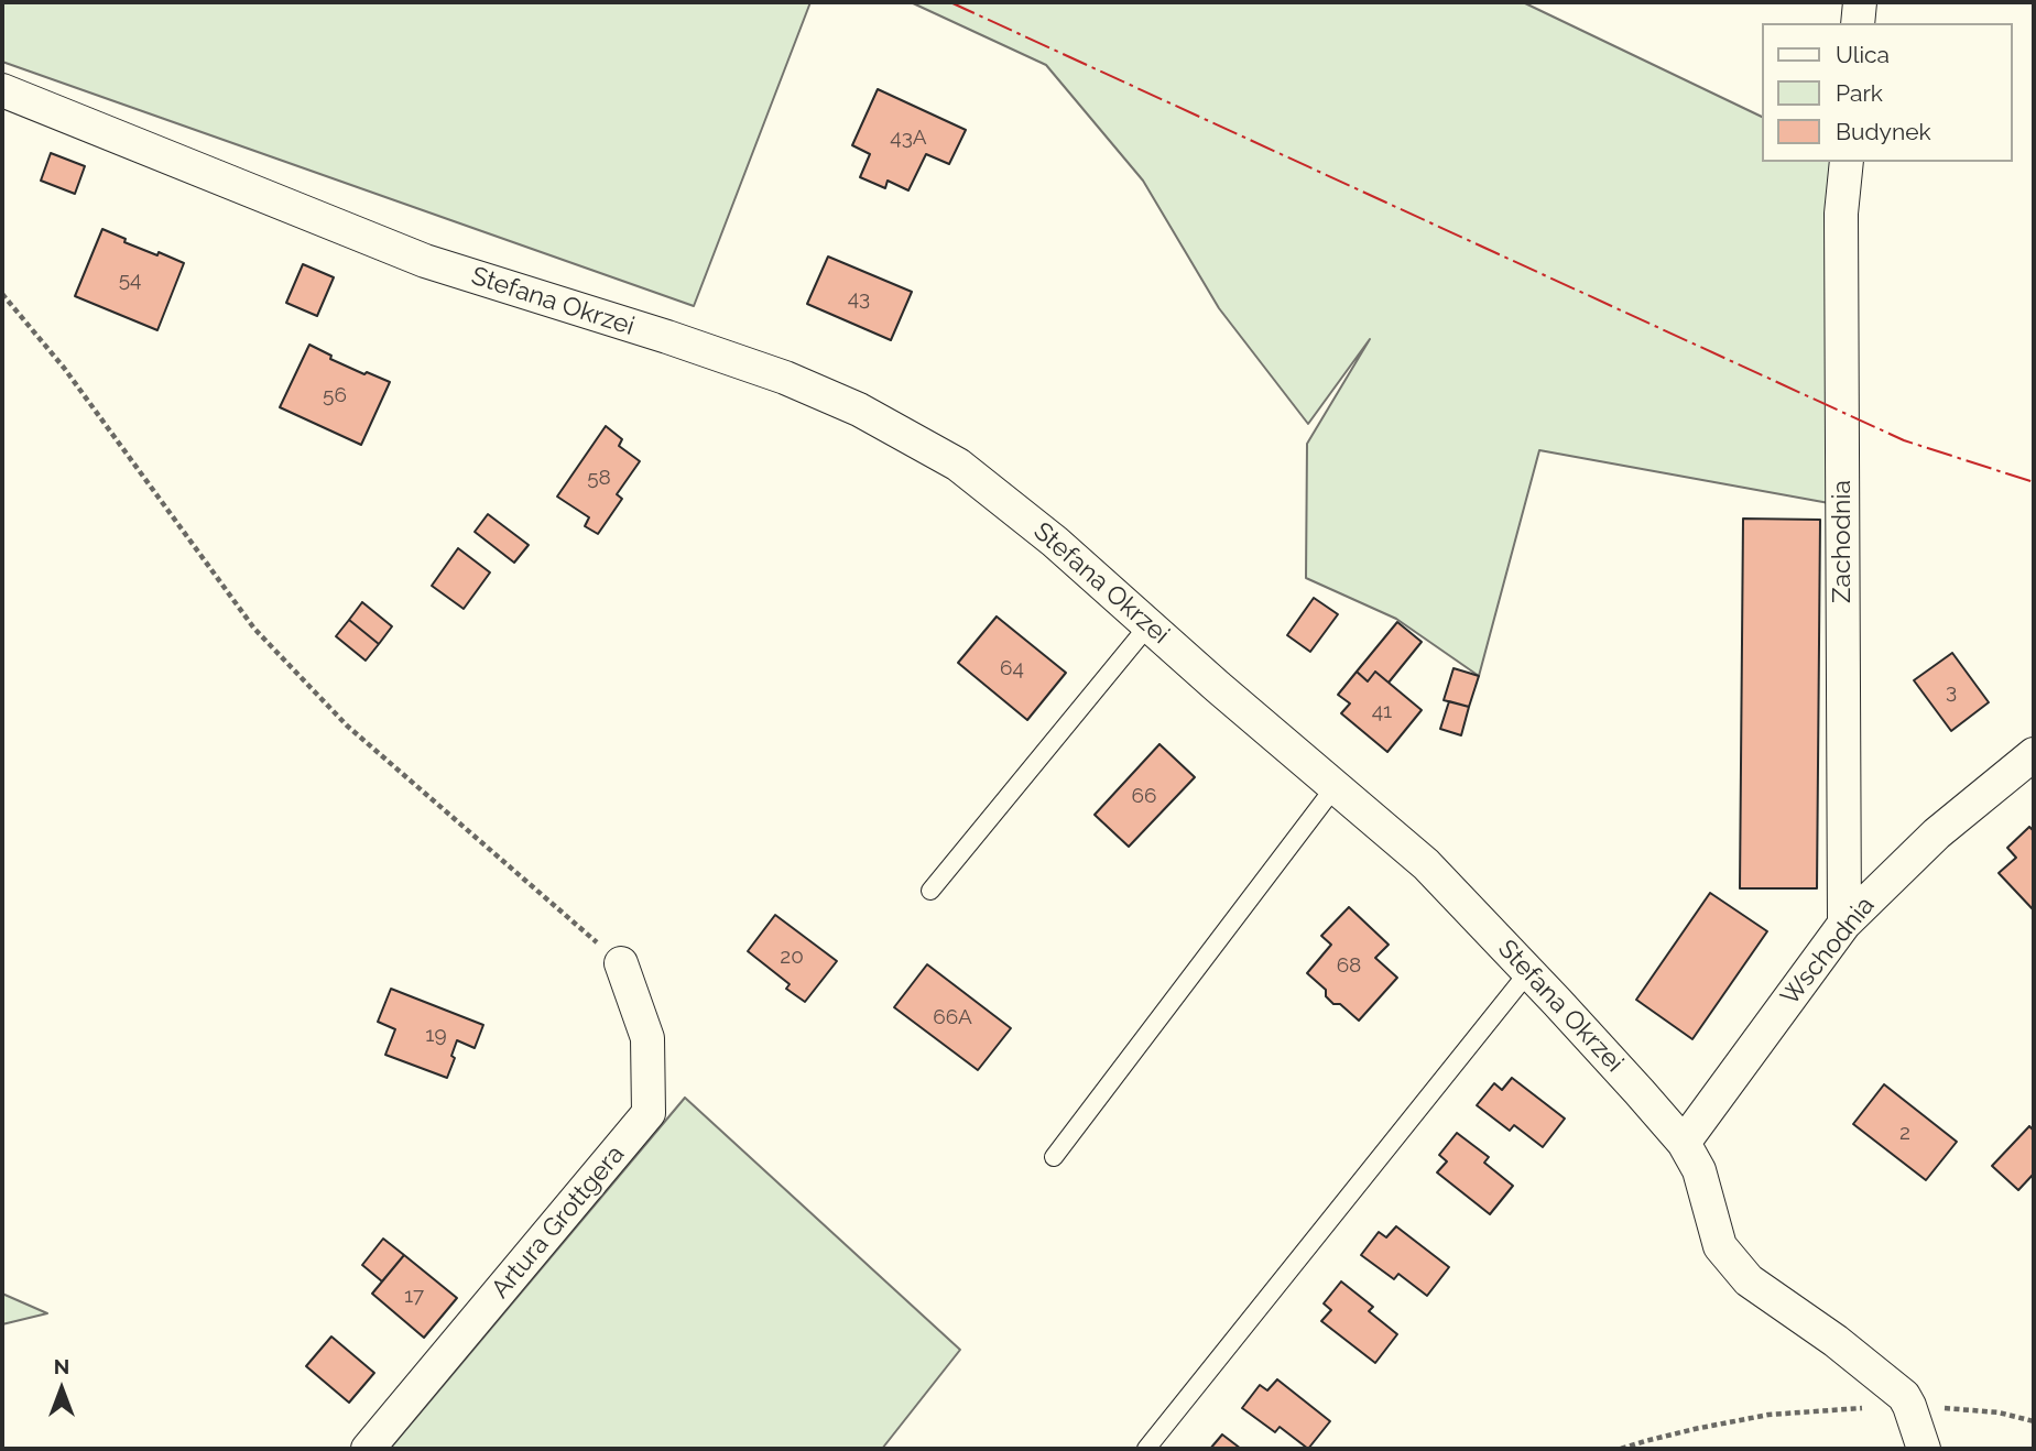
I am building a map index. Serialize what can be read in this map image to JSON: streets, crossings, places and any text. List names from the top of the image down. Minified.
{"streets":{"street":["Stefana Okrzei","Zachodnia","Wschodnia","Artura Grottgera"]},"crossings":[["Stefana Okrzei","Wschodnia"],["Zachodnia","Wschodnia"]],"house_numbers":["43A","54","43","56","58","64","3","41","66","20","68","66A","19","2","17"],"legend":["Ulica","Park","Budynek"],"north":"top"}
